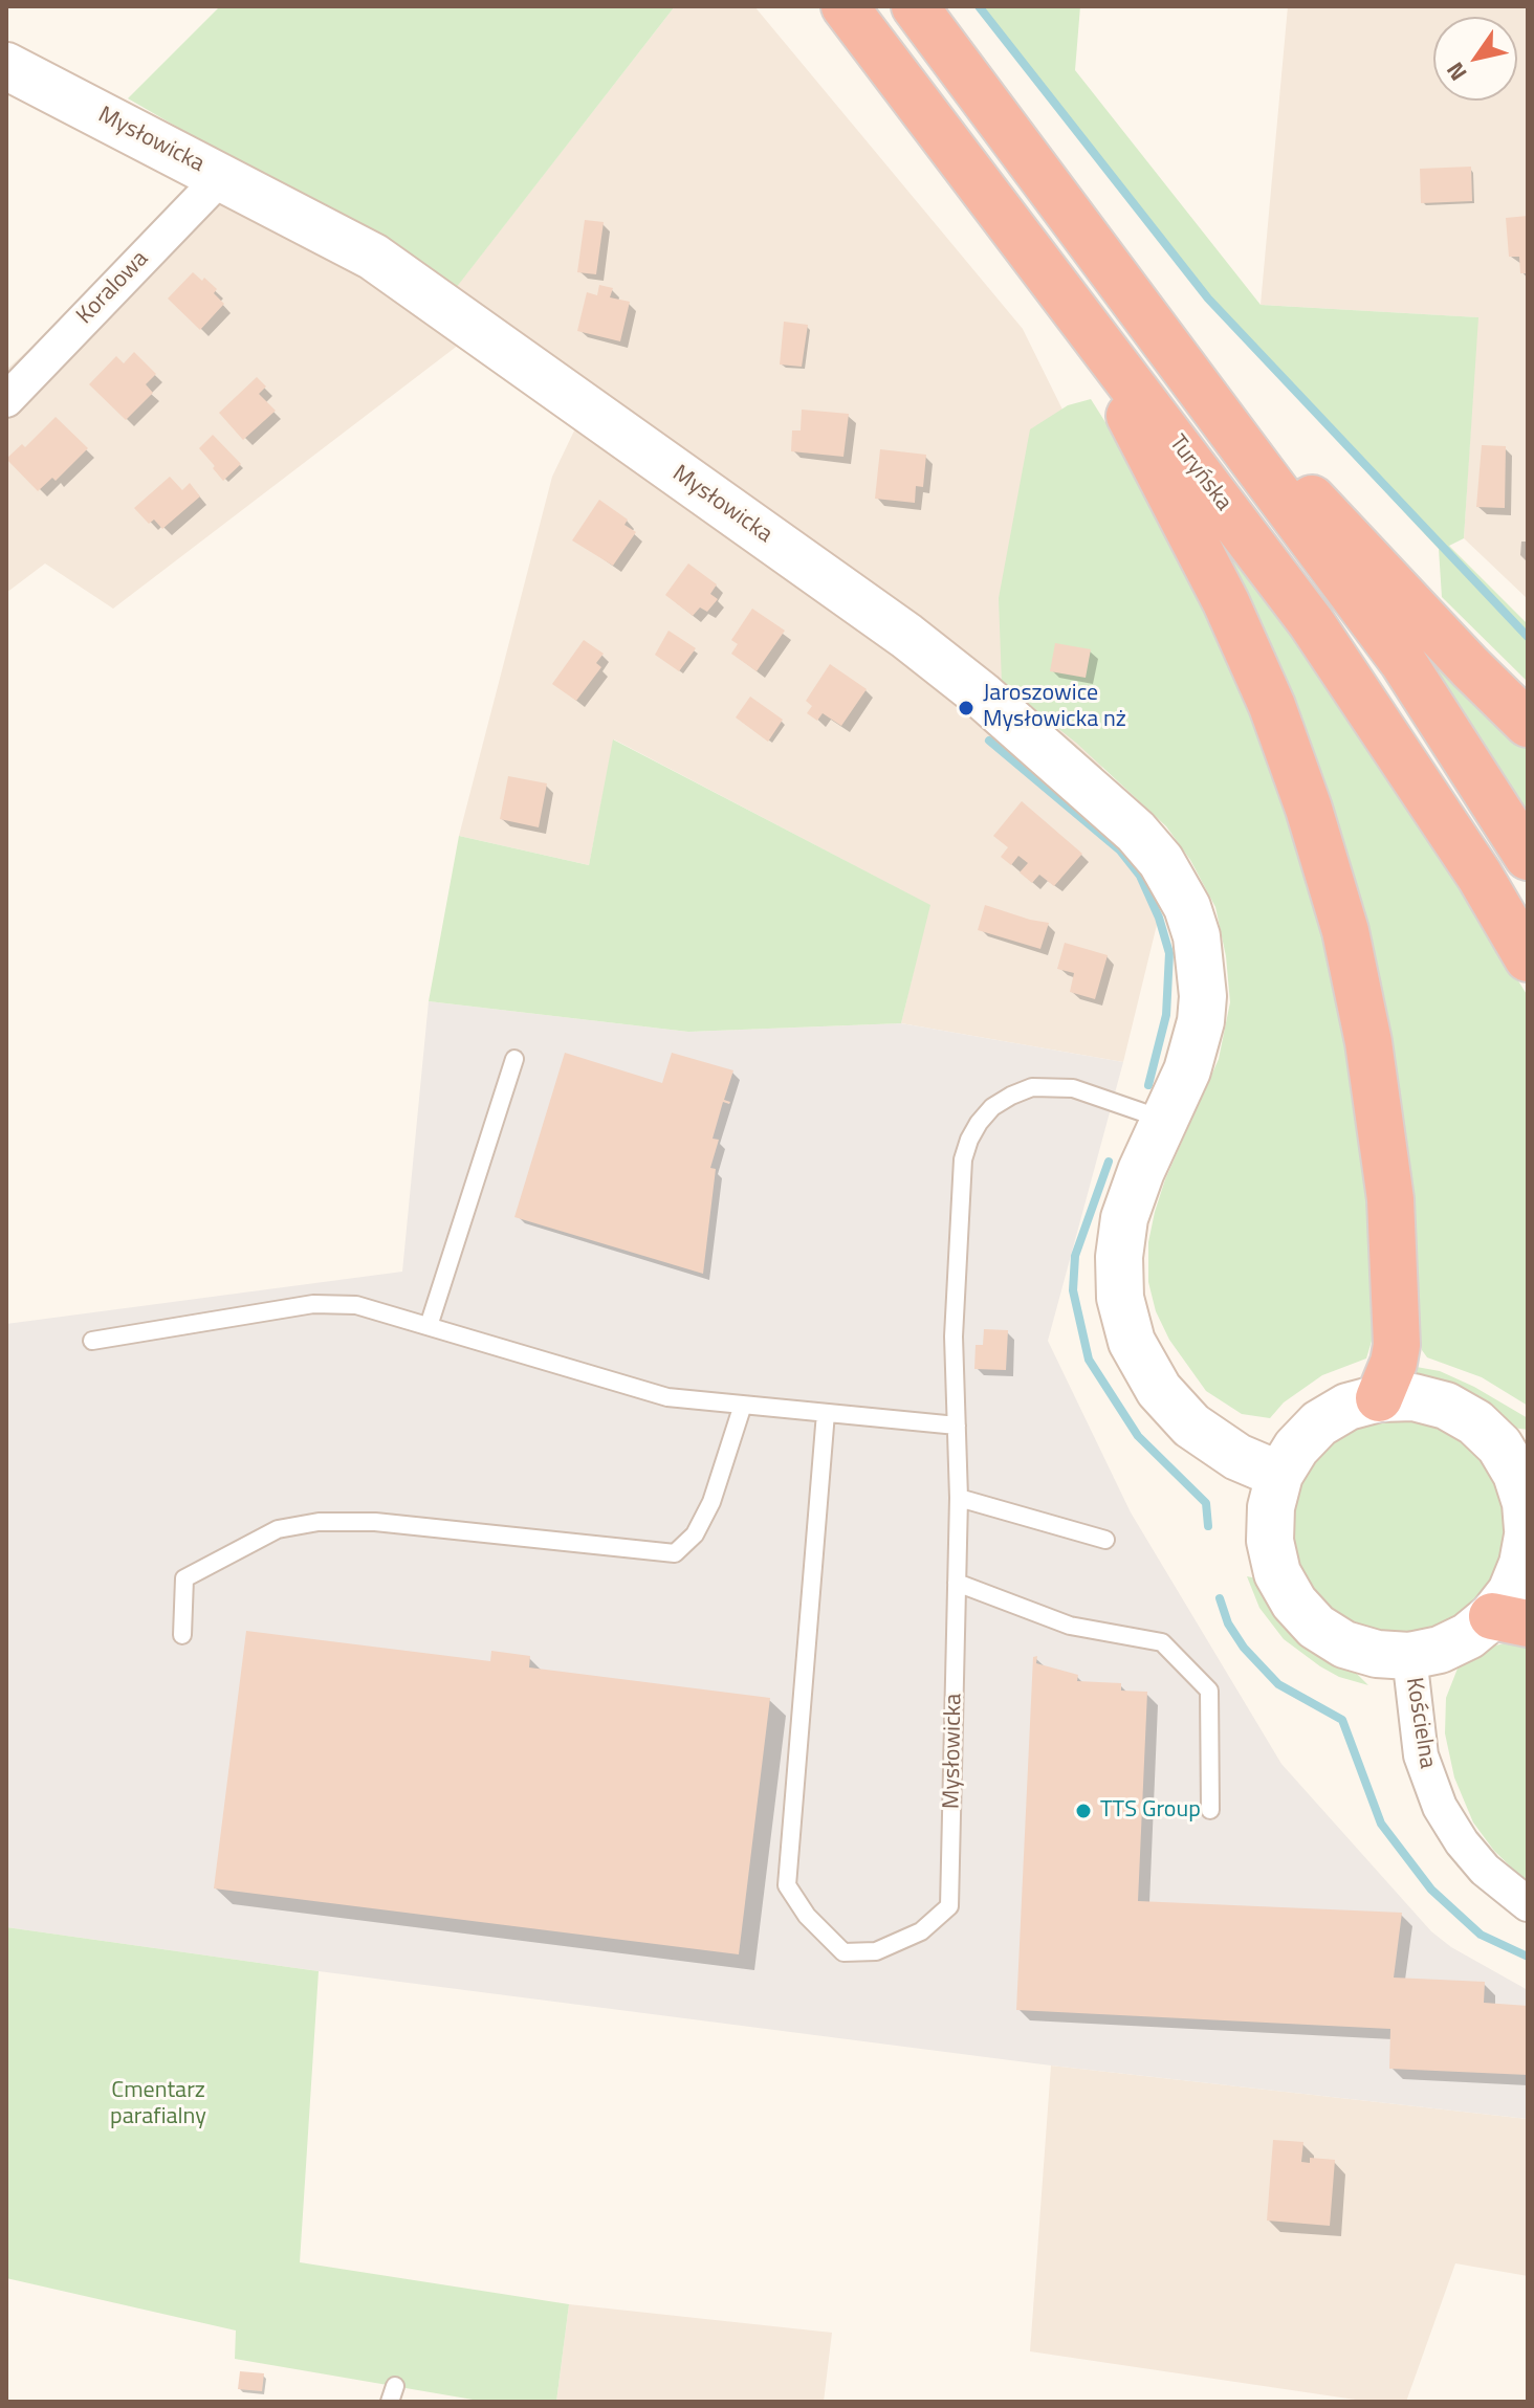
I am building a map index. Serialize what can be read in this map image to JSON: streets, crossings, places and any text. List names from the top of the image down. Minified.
{"streets":{"highway":["Turyńska"],"street":["Mysłowicka","Koralowa","Kościelna"]},"crossings":[["Mysłowicka","Koralowa"]],"parks":["Cmentarz parafialny"],"places":["Jaroszowice Mysłowicka nż","TTS Group"],"north":"bottom left"}
